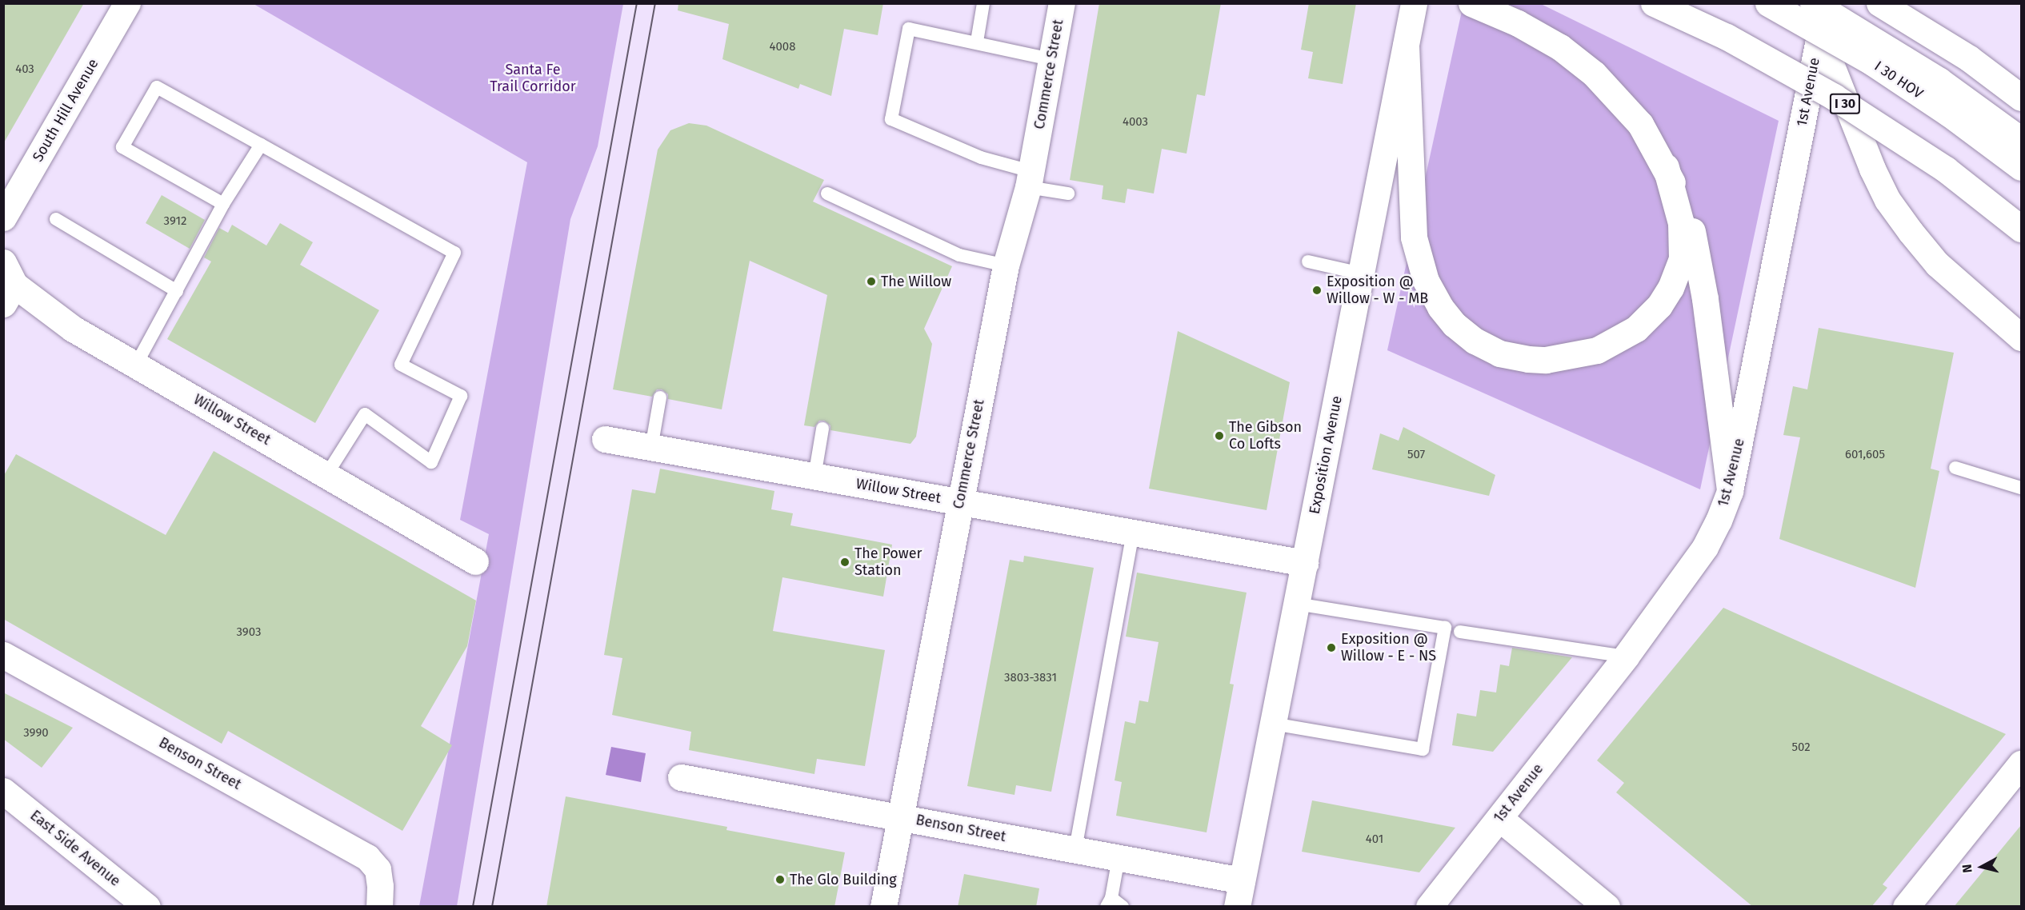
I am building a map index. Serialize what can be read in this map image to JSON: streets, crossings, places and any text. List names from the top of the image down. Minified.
{"streets":{"main road":["Commerce Street","I 30 HOV","1st Avenue","I 30","South Hill Avenue","Willow Street","Exposition Avenue","Benson Street","East Side Avenue"]},"crossings":[["Commerce Street","Willow Street"],["Commerce Street","Benson Street"],["Willow Street","Exposition Avenue"],["Exposition Avenue","Benson Street"]],"parks":["Santa Fe Trail Corridor"],"places":["The Willow","Exposition @ Willow - W - MB","The Gibson Co Lofts","The Power Station","Exposition @ Willow - E - NS","The Glo Building"],"house_numbers":["4008","403","4003","3912","507","601,605","3903","3803-3831","3990","502","401"],"north":"left"}
